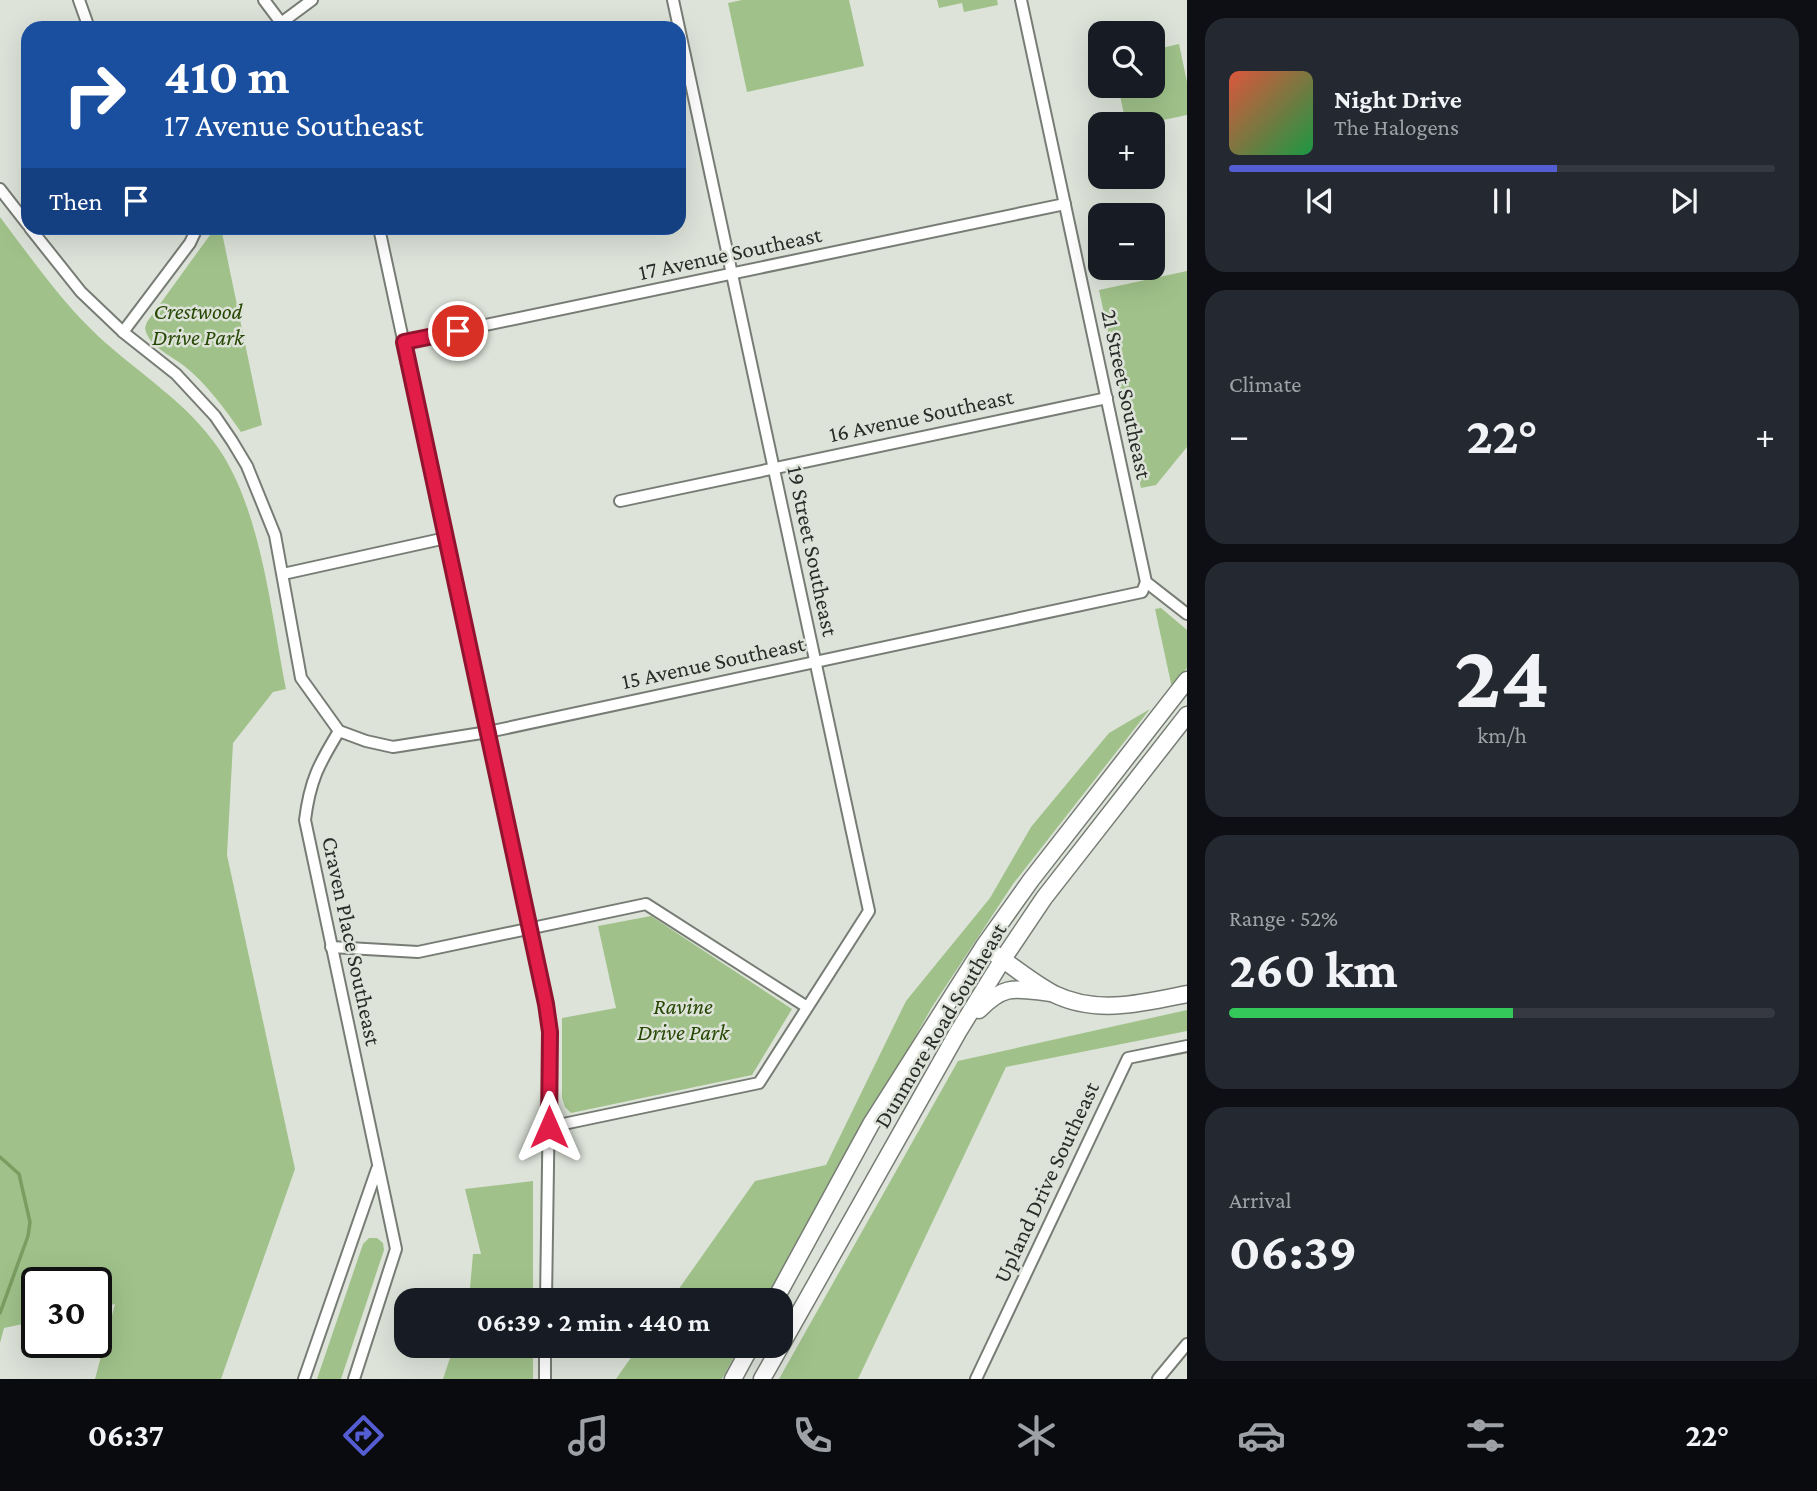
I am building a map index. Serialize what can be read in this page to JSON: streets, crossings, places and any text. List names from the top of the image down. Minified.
{"streets":{"main road":["Dunmore Road Southeast"],"street":["17 Avenue Southeast","21 Street Southeast","16 Avenue Southeast","19 Street Southeast","15 Avenue Southeast","Craven Place Southeast","Upland Drive Southeast"]},"crossings":[["17 Avenue Southeast","21 Street Southeast"],["17 Avenue Southeast","19 Street Southeast"],["21 Street Southeast","16 Avenue Southeast"],["21 Street Southeast","15 Avenue Southeast"],["16 Avenue Southeast","19 Street Southeast"],["19 Street Southeast","15 Avenue Southeast"],["15 Avenue Southeast","Craven Place Southeast"]],"parks":["Crestwood Drive Park","Ravine Drive Park"],"page":{"map_buttons":["+","−"],"turn":["410 m","17 Avenue Southeast"],"song":["Night Drive","The Halogens"],"then":"Then","tile":["Climate",["24","km/h"],["Range · 52%","260 km"],["Arrival","06:39"]],"heat":["−","22°","+"],"limit":"30","trip":"06:39 · 2 min · 440 m","tabs":["06:37","22°"]}}
